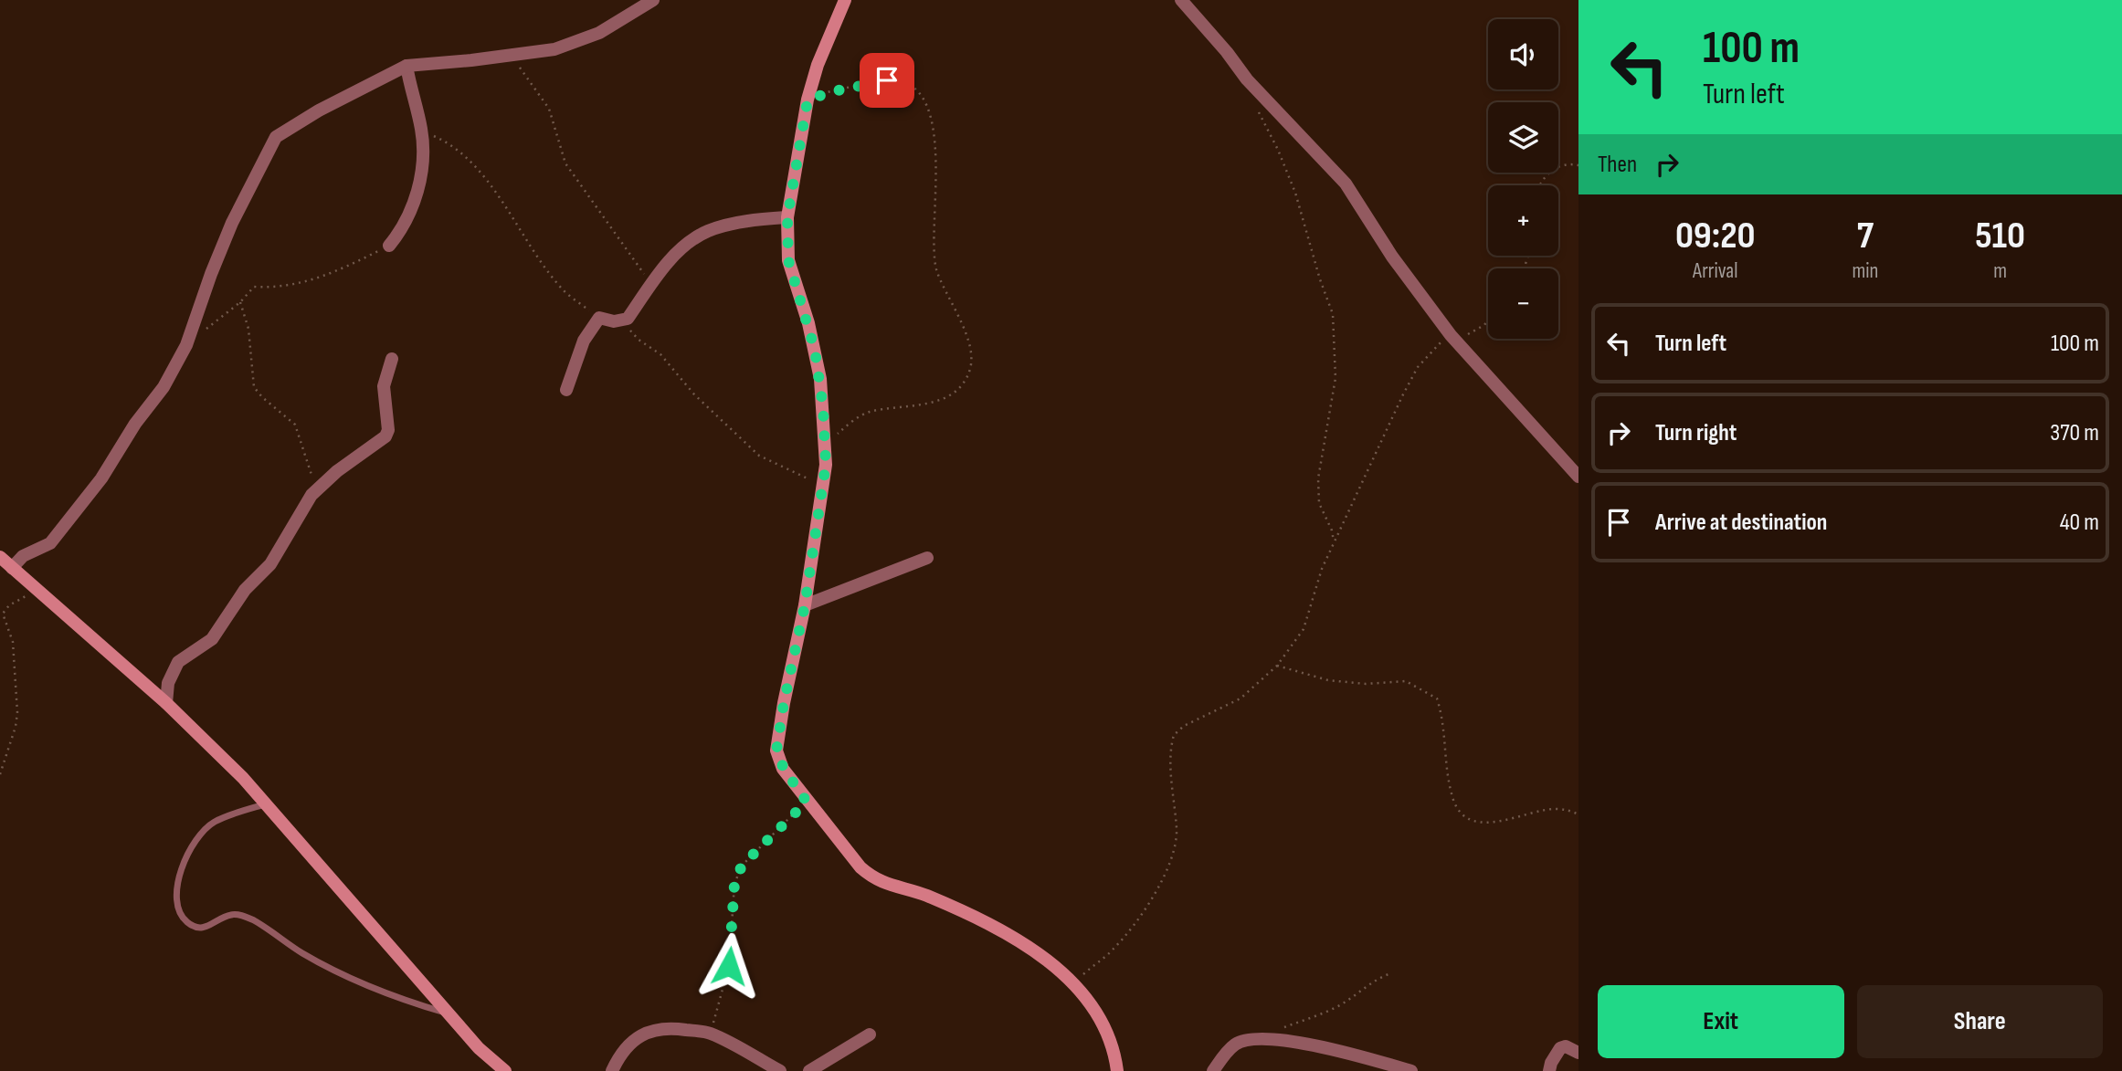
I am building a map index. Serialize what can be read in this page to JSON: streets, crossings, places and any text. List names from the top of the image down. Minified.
{"page":{"turn":["100 m","Turn left"],"map_buttons":["+","−"],"then":"Then","eta":["09:20","Arrival","7","min","510","m"],"list":[{"name":"Turn left","value":"100 m"},{"name":"Turn right","value":"370 m"},{"name":"Arrive at destination","value":"40 m"}],"buttons":["Exit","Share"]}}
